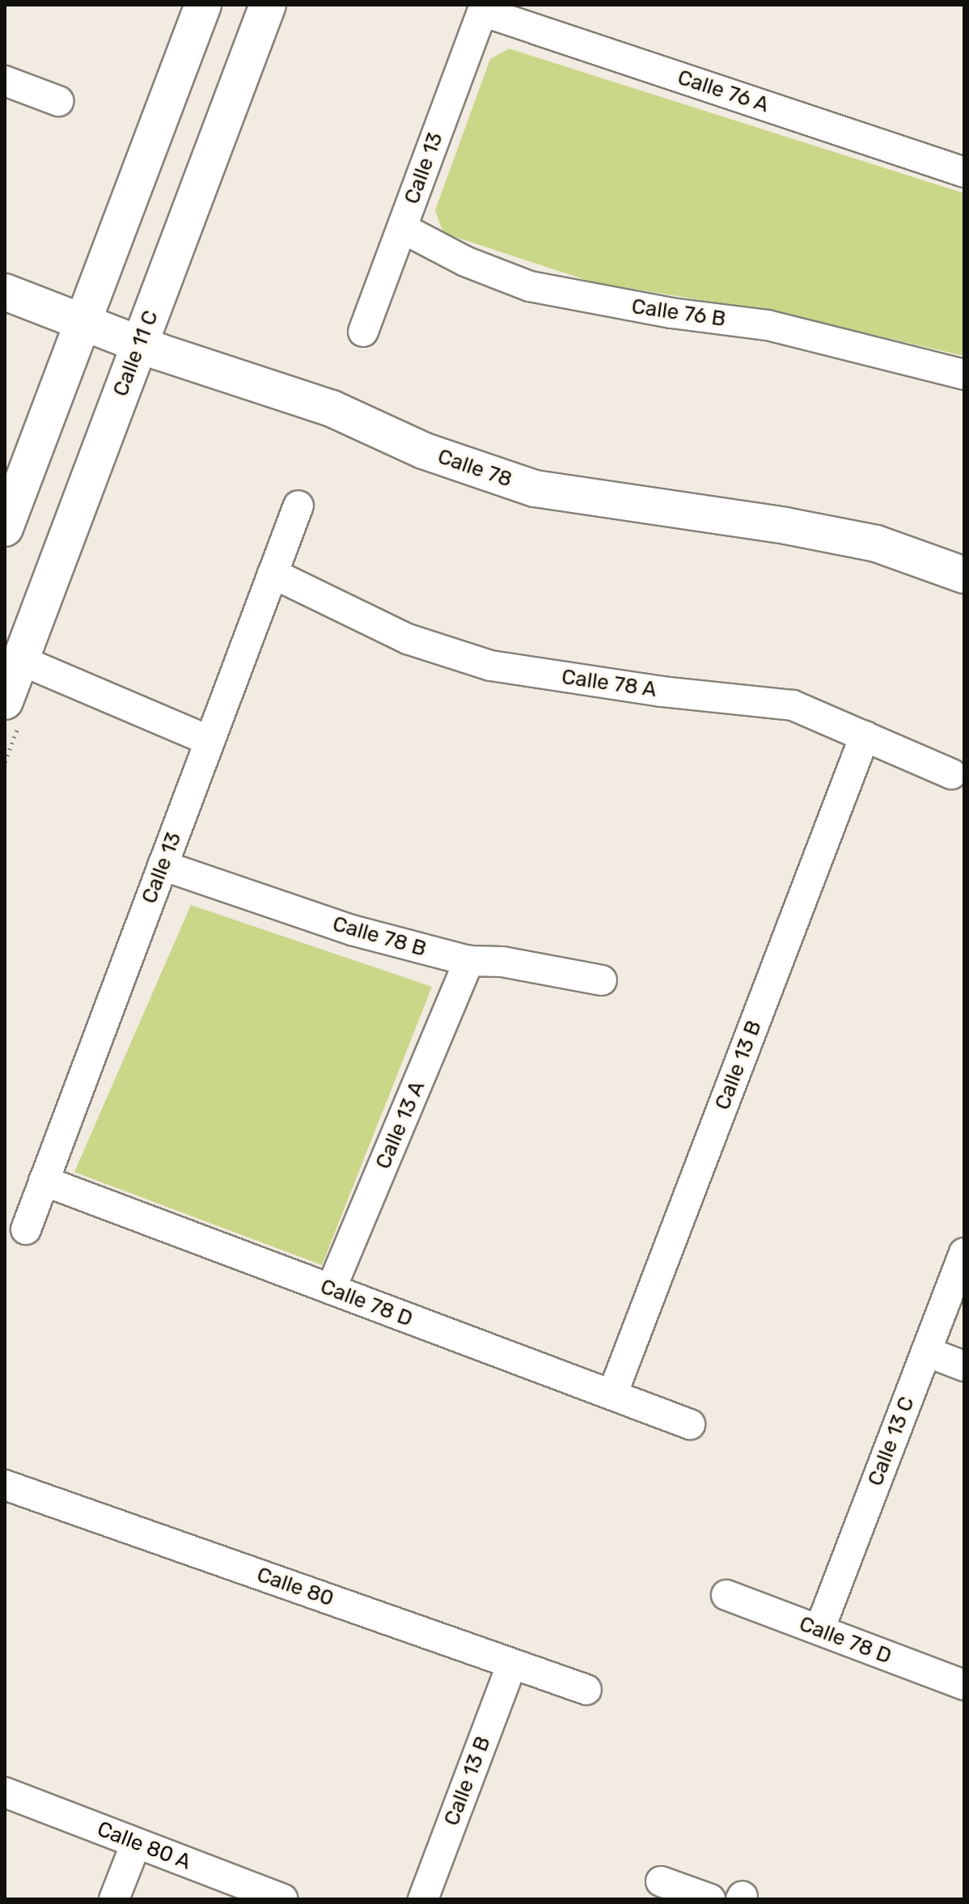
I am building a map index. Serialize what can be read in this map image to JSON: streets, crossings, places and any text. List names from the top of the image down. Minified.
{"streets":{"main road":["Calle 11 C","Calle 78"],"street":["Calle 76 A","Calle 13","Calle 76 B","Calle 78 A","Calle 78 B","Calle 13 B","Calle 13 A","Calle 78 D","Calle 13 C","Calle 80","Calle 80 A"]},"crossings":[["Calle 76 A","Calle 13"],["Calle 13","Calle 76 B"],["Calle 13","Calle 78 A"],["Calle 13","Calle 78 B"],["Calle 13","Calle 78 D"],["Calle 11 C","Calle 78"],["Calle 78 A","Calle 13 B"],["Calle 78 B","Calle 13 A"],["Calle 13 B","Calle 78 D"],["Calle 13 B","Calle 80"],["Calle 13 A","Calle 78 D"],["Calle 78 D","Calle 13 C"]]}
